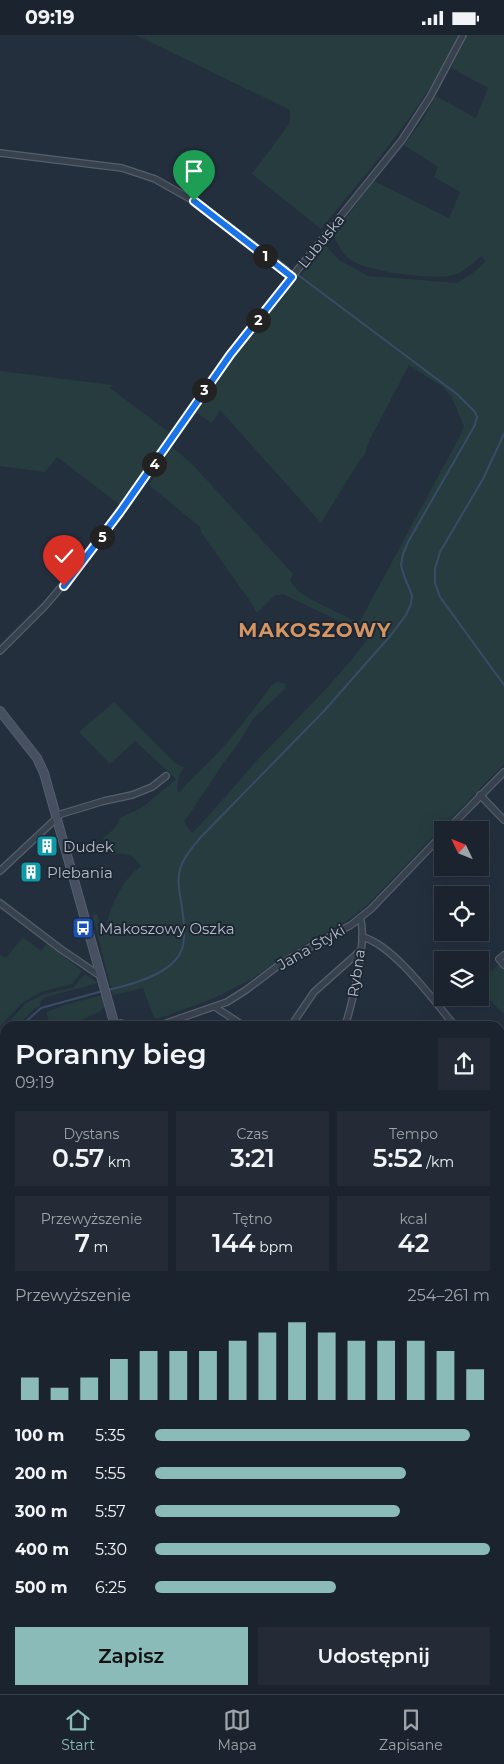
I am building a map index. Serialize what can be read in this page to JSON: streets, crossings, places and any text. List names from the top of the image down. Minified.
{"streets":{"street":["Lubuska","Jana Styki","Rybna"]},"crossings":[["Jana Styki","Rybna"]],"districts":["MAKOSZOWY"],"places":{"building":["Dudek","Plebania"],"bus stop":["Makoszowy Oszka"]},"north":"top left","page":{"status":"09:19","pins":["1","2","3","4","5"],"heading":["Poranny bieg","09:19"],"stats":[["Dystans","0.57 km"],["Czas","3:21"],["Tempo","5:52 /km"],["Przewyższenie","7 m"],["Tętno","144 bpm"],["kcal","42"]],"chart":["Przewyższenie","254–261 m"],"list":[{"name":"100 m","note":"5:35"},{"name":"200 m","note":"5:55"},{"name":"300 m","note":"5:57"},{"name":"400 m","note":"5:30"},{"name":"500 m","note":"6:25"}],"buttons":["Zapisz","Udostępnij"],"tabs":["Start","Mapa","Zapisane"]}}
